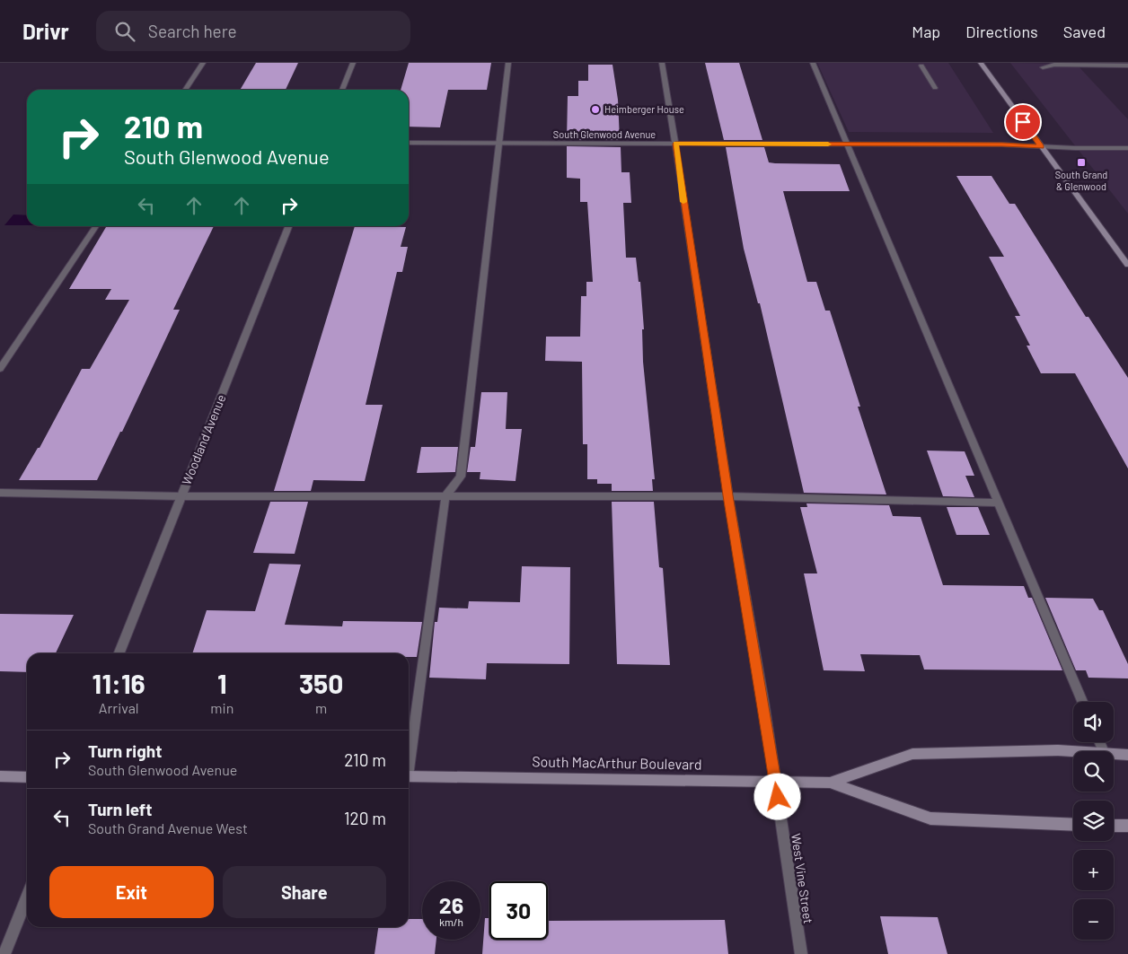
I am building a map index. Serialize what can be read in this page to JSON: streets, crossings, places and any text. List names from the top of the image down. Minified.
{"streets":{"main road":["South MacArthur Boulevard"],"street":["South Glenwood Avenue","Woodland Avenue","West Vine Street"]},"crossings":[["South Glenwood Avenue","West Vine Street"],["South MacArthur Boulevard","West Vine Street"]],"places":{"other":["Heimberger House"],"transit":["South Grand & Glenwood"]},"page":{"header":"Drivr","search":"Search here","nav":["Map","Directions","Saved"],"turn":["210 m","South Glenwood Avenue"],"eta":["11:16","Arrival","1","min","350","m"],"map_buttons":["+","−"],"list":[{"name":"Turn right","note":"South Glenwood Avenue","value":"210 m"},{"name":"Turn left","note":"South Grand Avenue West","value":"120 m"}],"buttons":["Exit","Share"],"speed":"26 km/h","limit":"30"}}
